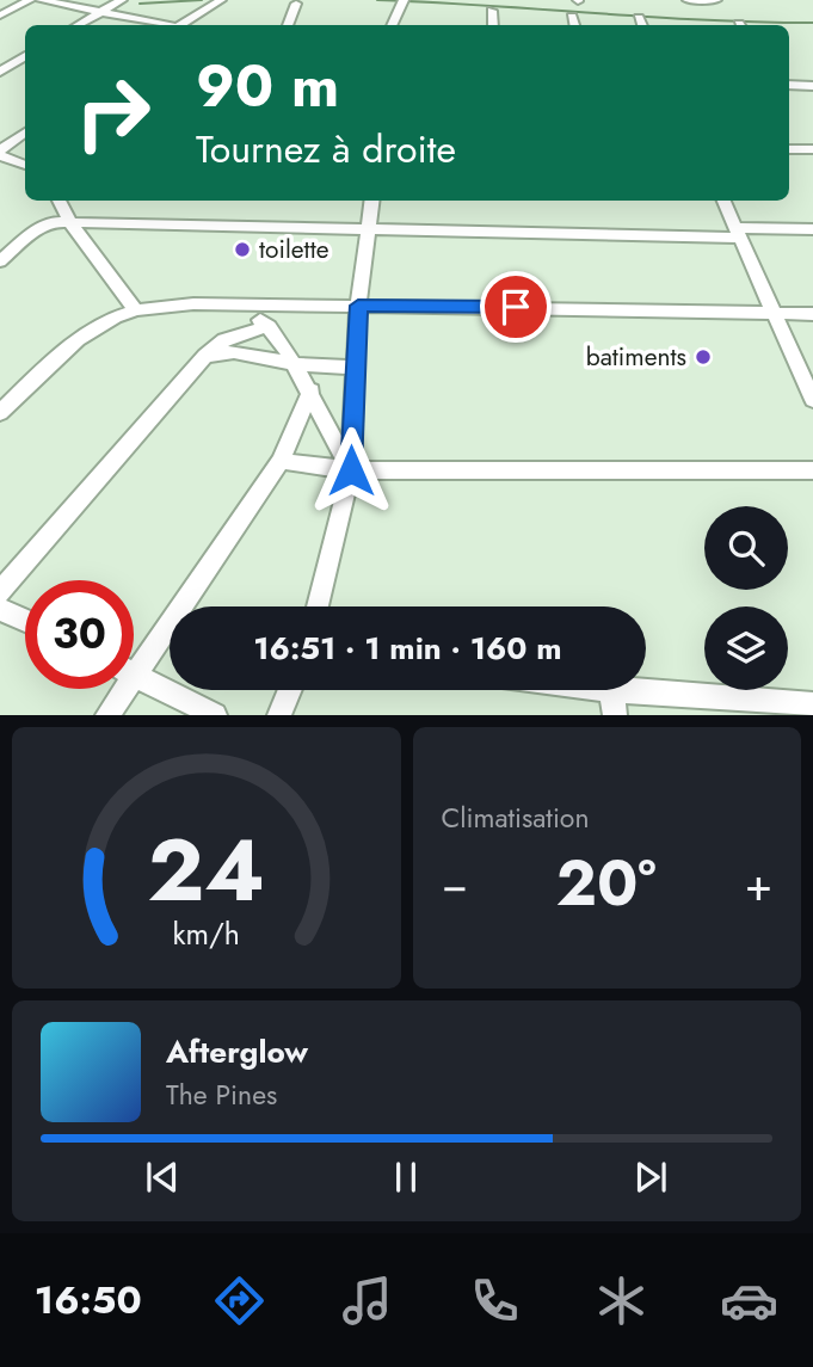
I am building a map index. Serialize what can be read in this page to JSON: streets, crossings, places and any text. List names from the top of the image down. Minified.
{"places":["toilette","batiments"],"page":{"turn":["90 m","Tournez à droite"],"limit":"30","trip":"16:51 · 1 min · 160 m","tile":"Climatisation","heat":["−","20°","+"],"song":["Afterglow","The Pines"],"tabs":"16:50","gauge":["24","km/h"]}}
